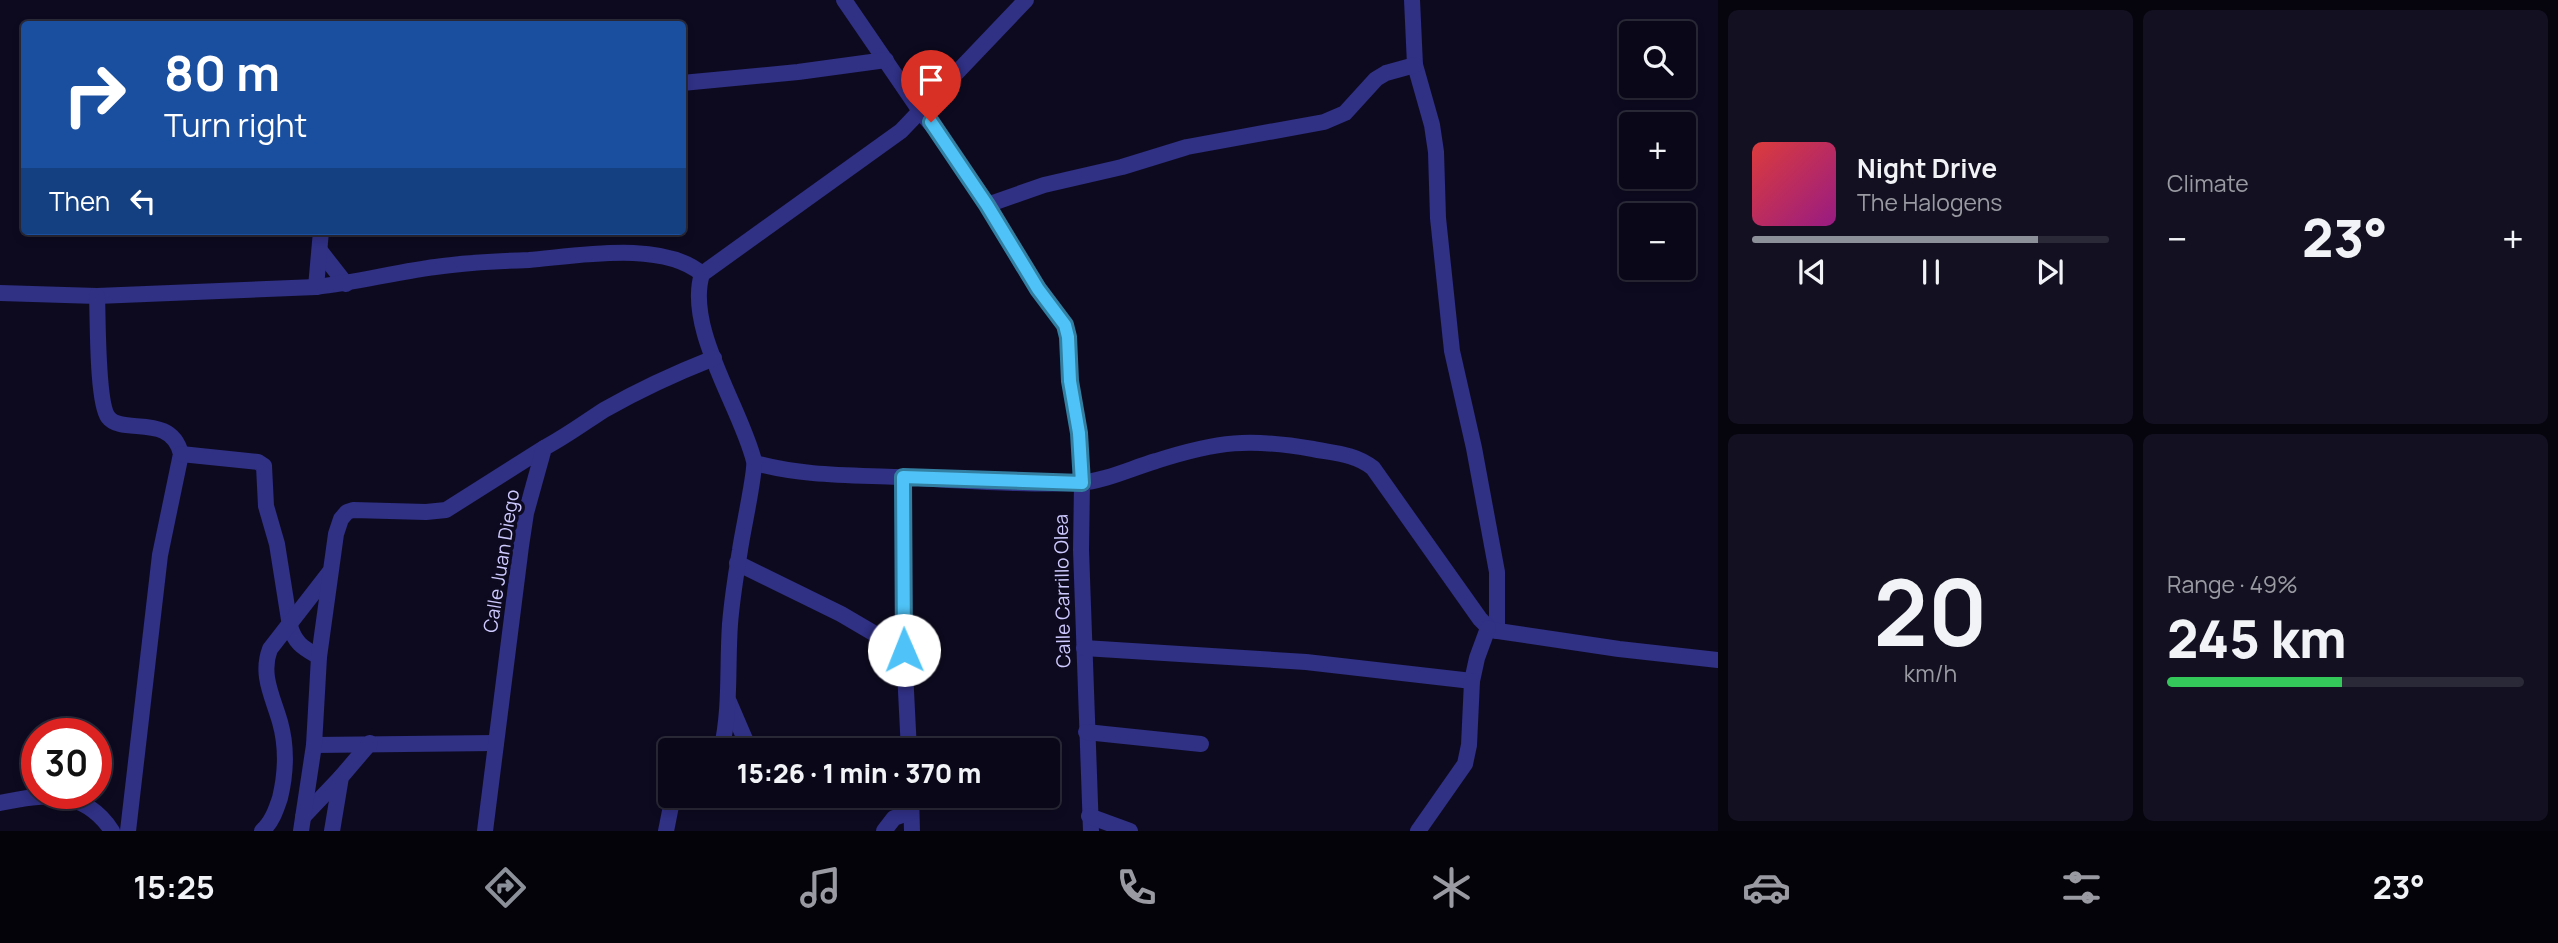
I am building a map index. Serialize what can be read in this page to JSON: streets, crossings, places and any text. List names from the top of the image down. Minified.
{"streets":{"street":["Calle Juan Diego","Calle Carrillo Olea"]},"page":{"tile":["Climate",["20","km/h"],["Range · 49%","245 km"]],"map_buttons":["+","−"],"turn":["80 m","Turn right"],"song":["Night Drive","The Halogens"],"then":"Then","heat":["−","23°","+"],"limit":"30","trip":"15:26 · 1 min · 370 m","tabs":["15:25","23°"]}}
